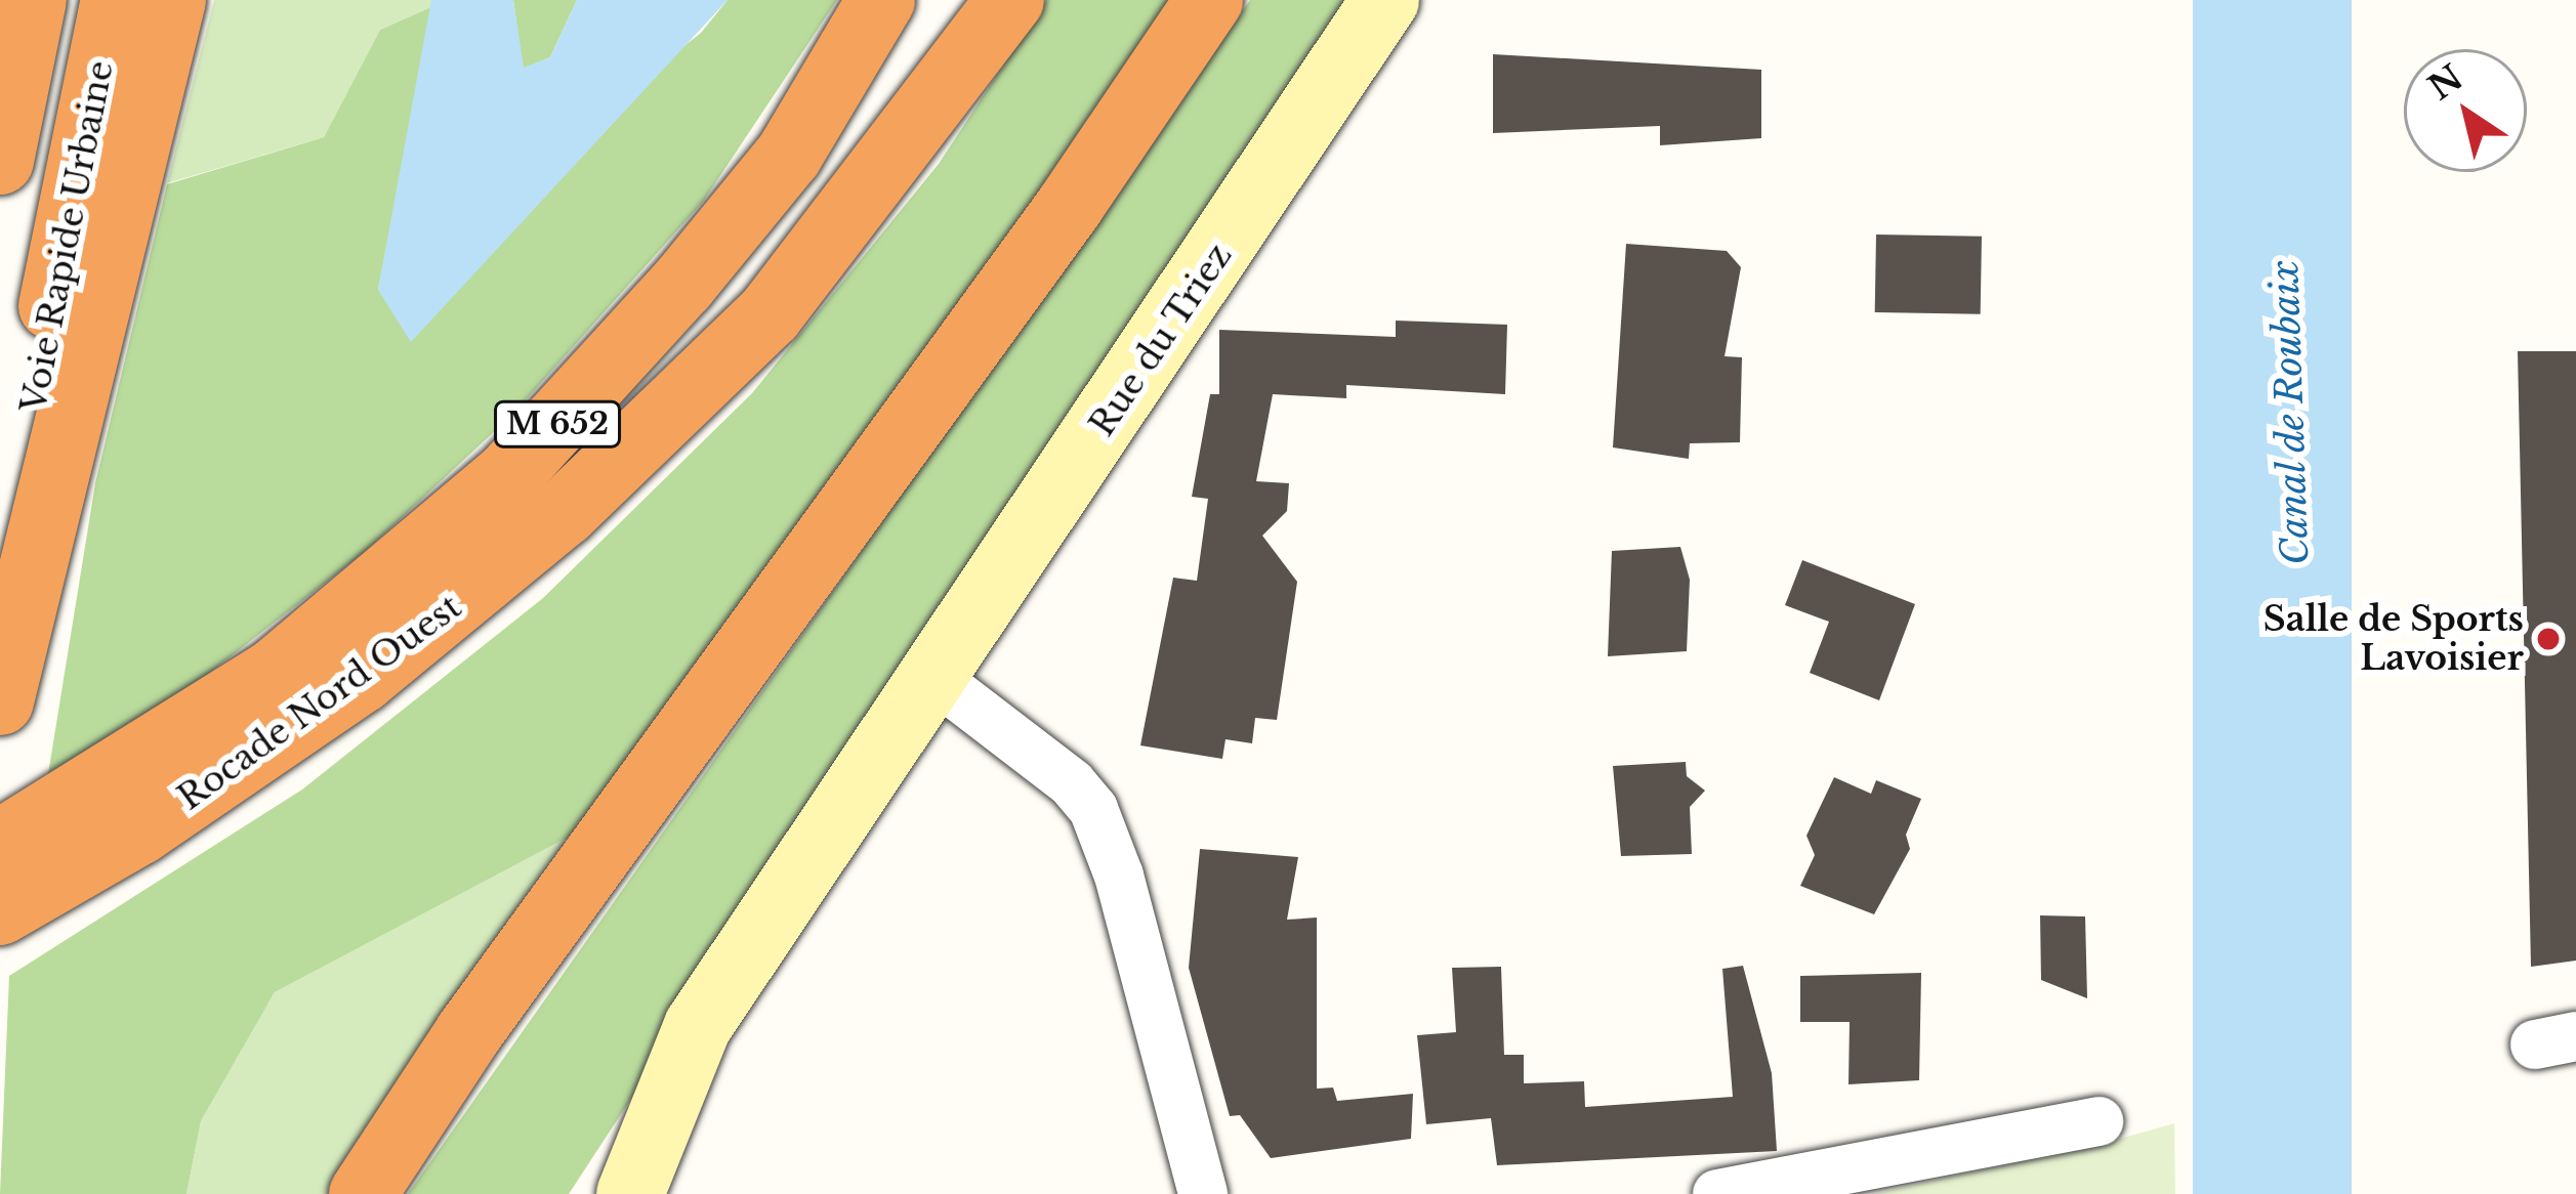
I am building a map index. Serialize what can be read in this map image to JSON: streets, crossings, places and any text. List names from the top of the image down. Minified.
{"streets":{"highway":["Voie Rapide Urbaine","M 652","Rocade Nord Ouest"],"street":["Rue du Triez"]},"crossings":[["M 652","Rocade Nord Ouest"]],"water":["Canal de Roubaix"],"places":["Salle de Sports Lavoisier"],"north":"top left"}
